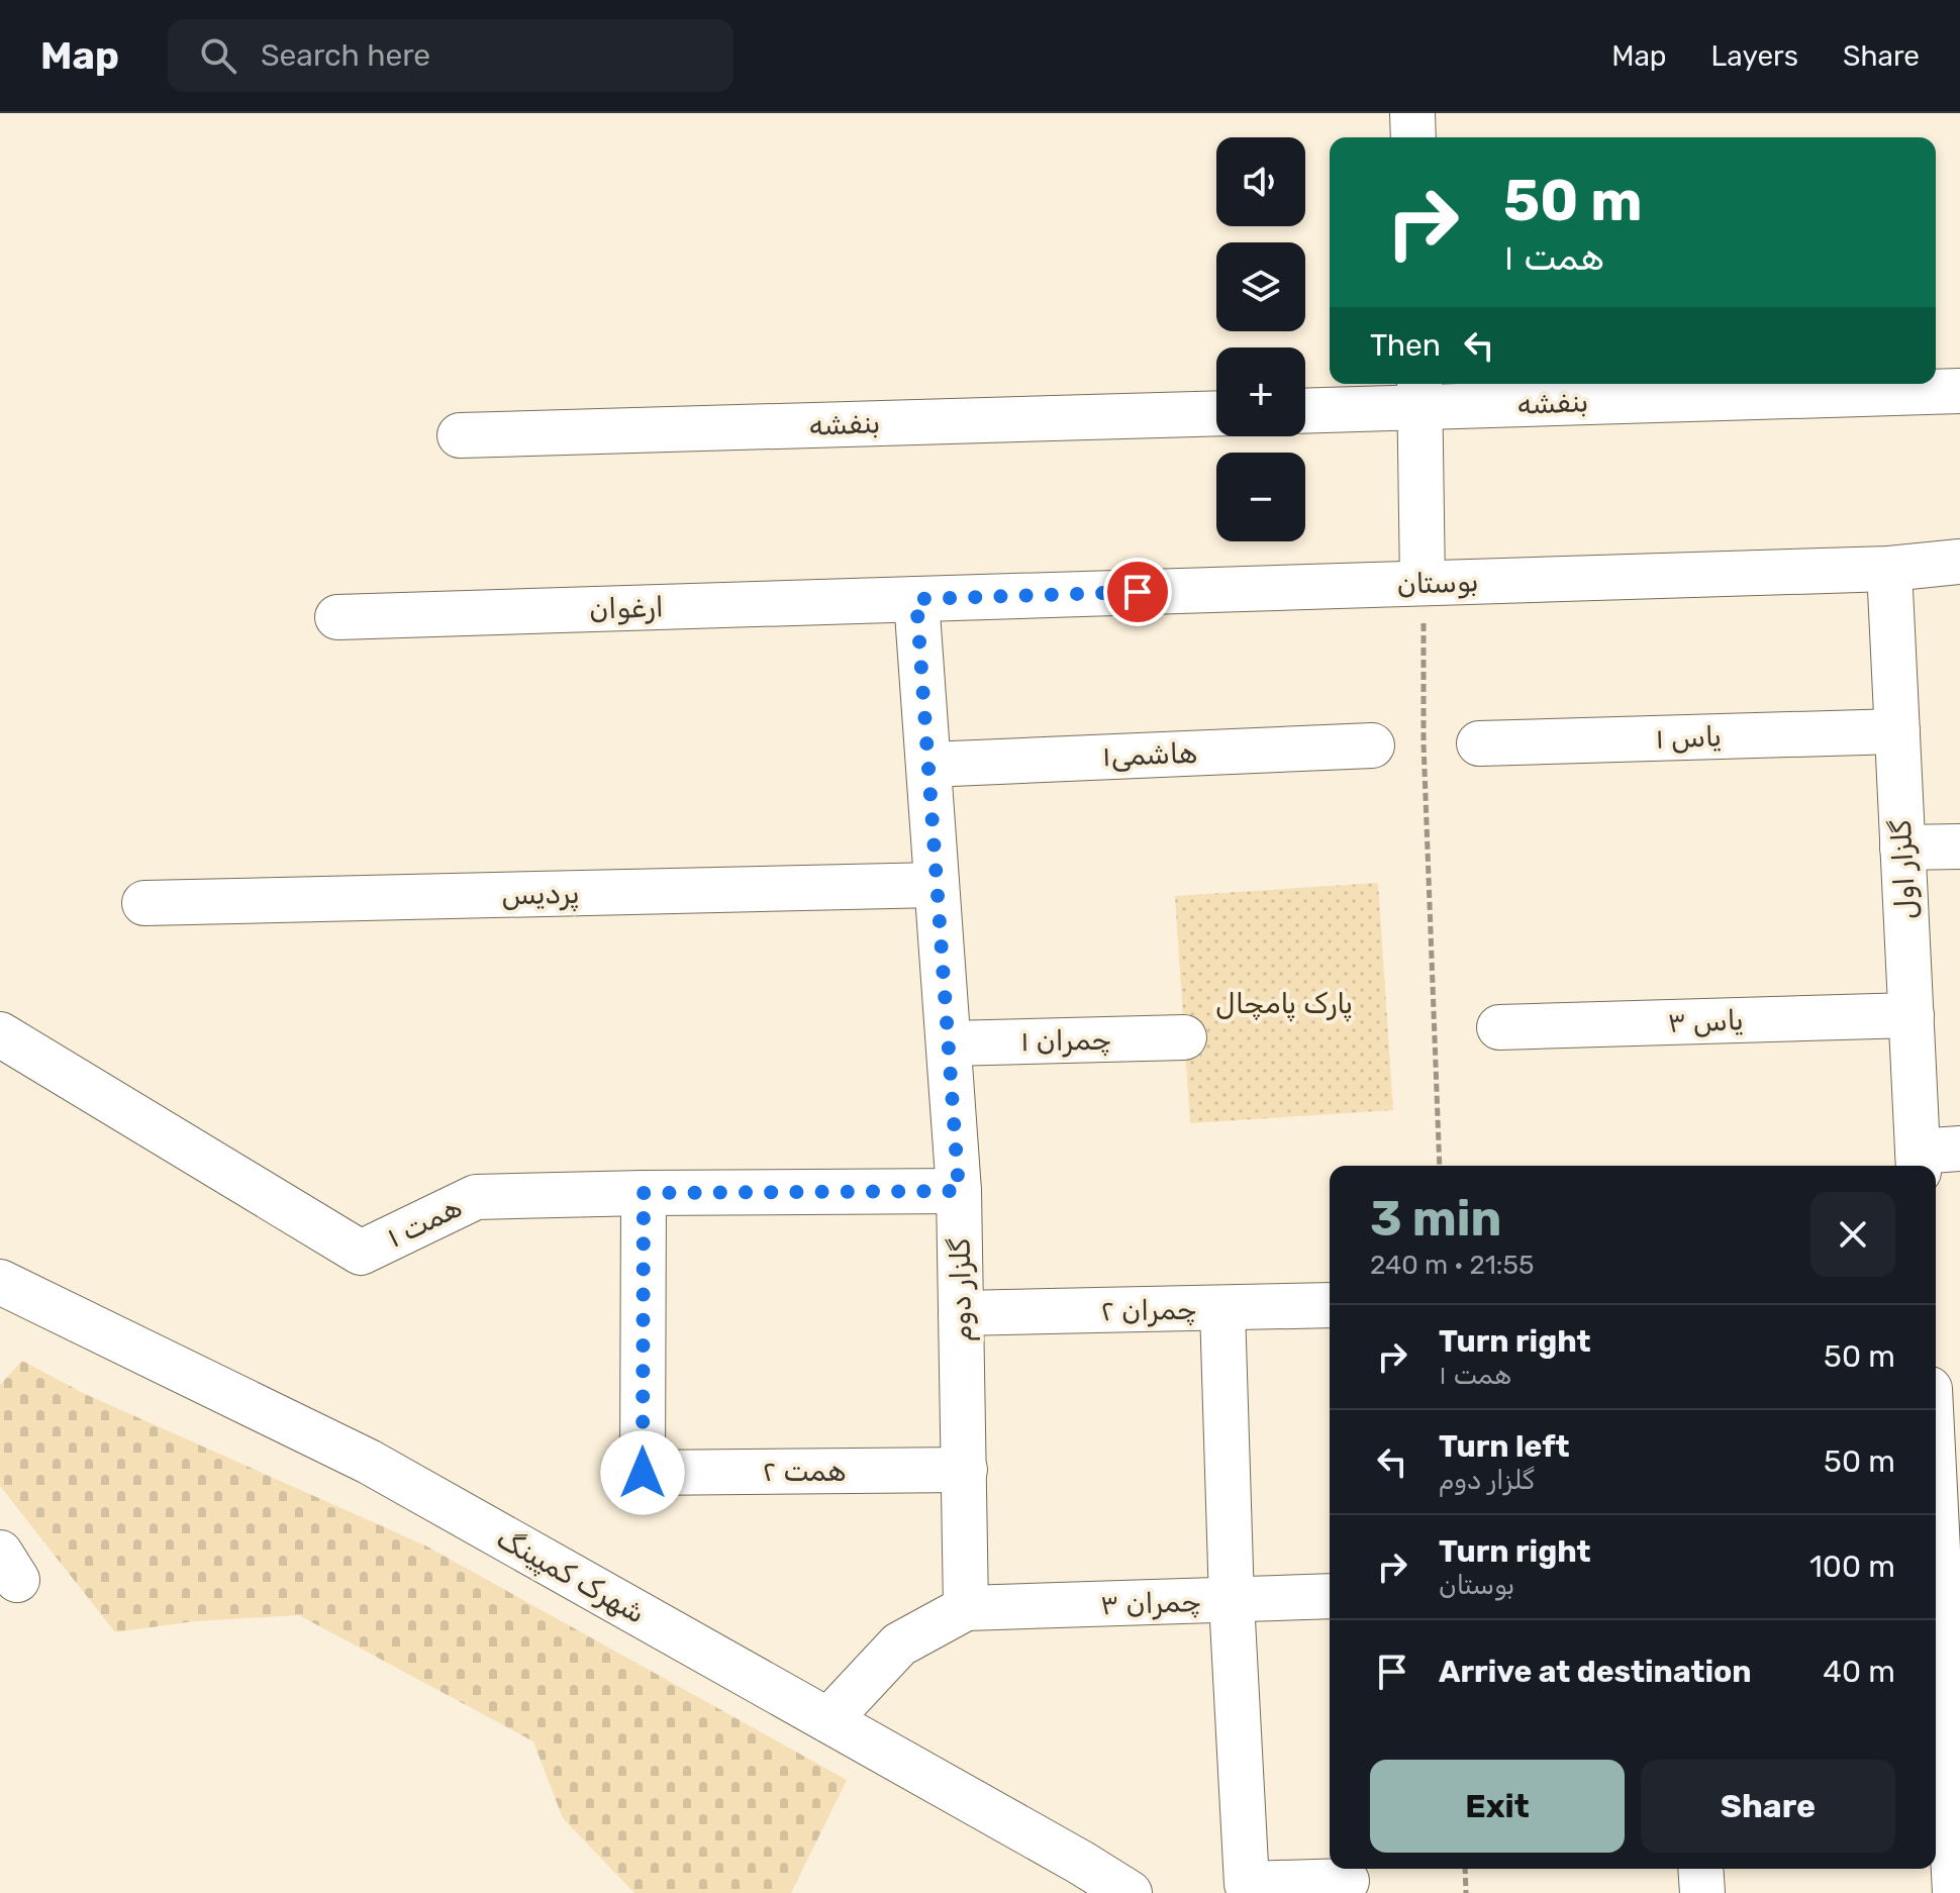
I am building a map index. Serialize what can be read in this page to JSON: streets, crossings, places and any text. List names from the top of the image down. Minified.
{"streets":{"street":["بنفشه","بوستان","ارغوان","یاس ۱","هاشمی۱","گلزار اول","پردیس","یاس ۳","چمران ۱","همت ۱","گلزار دوم","چمران ۲","همت ۲","شهرک کمپینگ","چمران ۳"]},"crossings":[["بوستان","ارغوان"],["بوستان","گلزار اول"],["بوستان","گلزار دوم"],["ارغوان","گلزار دوم"],["یاس ۱","گلزار اول"],["هاشمی۱","گلزار دوم"],["گلزار اول","یاس ۳"],["پردیس","گلزار دوم"],["چمران ۱","گلزار دوم"],["همت ۱","گلزار دوم"],["همت ۱","همت ۲"],["گلزار دوم","چمران ۲"],["گلزار دوم","همت ۲"],["گلزار دوم","چمران ۳"]],"parks":["پارک پامچال"],"page":{"header":"Map","search":"Search here","nav":["Map","Layers","Share"],"map_buttons":["+","−"],"turn":["50 m","همت ۱"],"then":"Then","heading":["3 min","240 m · 21:55"],"list":[{"name":"Turn right","note":"همت ۱","value":"50 m"},{"name":"Turn left","note":"گلزار دوم","value":"50 m"},{"name":"Turn right","note":"بوستان","value":"100 m"},{"name":"Arrive at destination","value":"40 m"}],"buttons":["Exit","Share"]}}
